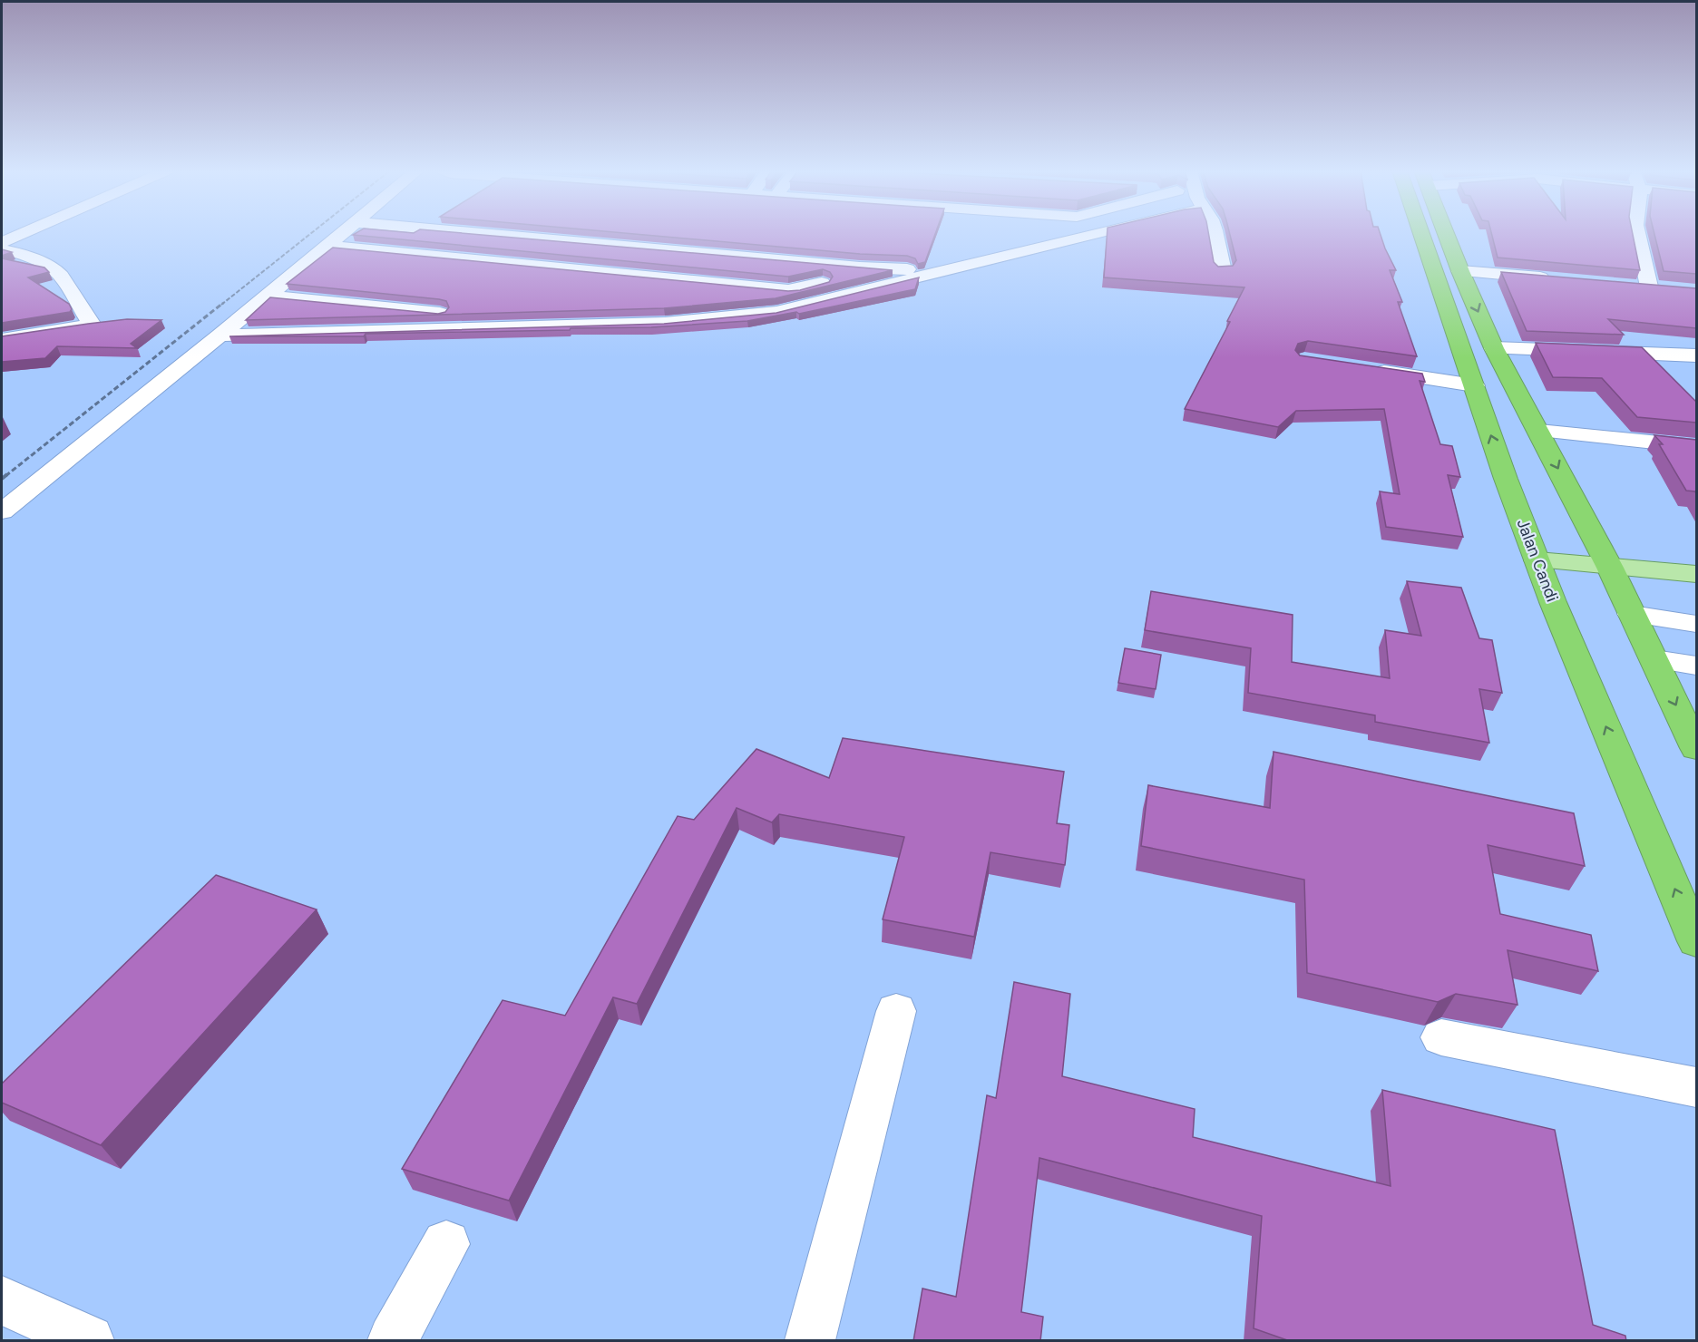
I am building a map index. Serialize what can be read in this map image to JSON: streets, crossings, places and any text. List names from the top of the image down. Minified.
{"streets":{"highway":["Jalan Candi"]}}
